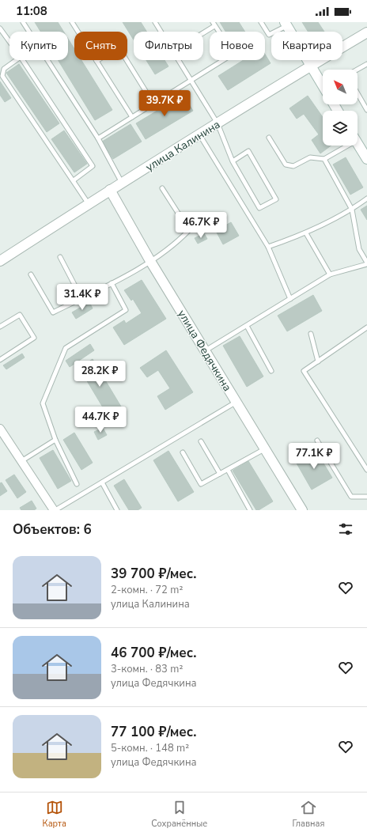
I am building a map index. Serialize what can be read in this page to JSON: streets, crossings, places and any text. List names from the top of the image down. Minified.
{"streets":{"street":["улица Калинина","улица Федячкина"]},"crossings":[["улица Калинина","улица Федячкина"]],"north":"top left","page":{"status":"11:08","chip":["Купить","Снять","Фильтры","Новое","Квартира"],"price":["39.7K ₽","46.7K ₽","31.4K ₽","28.2K ₽","44.7K ₽","77.1K ₽"],"heading":"Объектов: 6","list":[{"name":"39 700 ₽/мес.","note":"2-комн. · 72 m² · улица Калинина"},{"name":"46 700 ₽/мес.","note":"3-комн. · 83 m² · улица Федячкина"},{"name":"77 100 ₽/мес.","note":"5-комн. · 148 m² · улица Федячкина"}],"tabs":["Карта","Сохранённые","Главная"]}}
